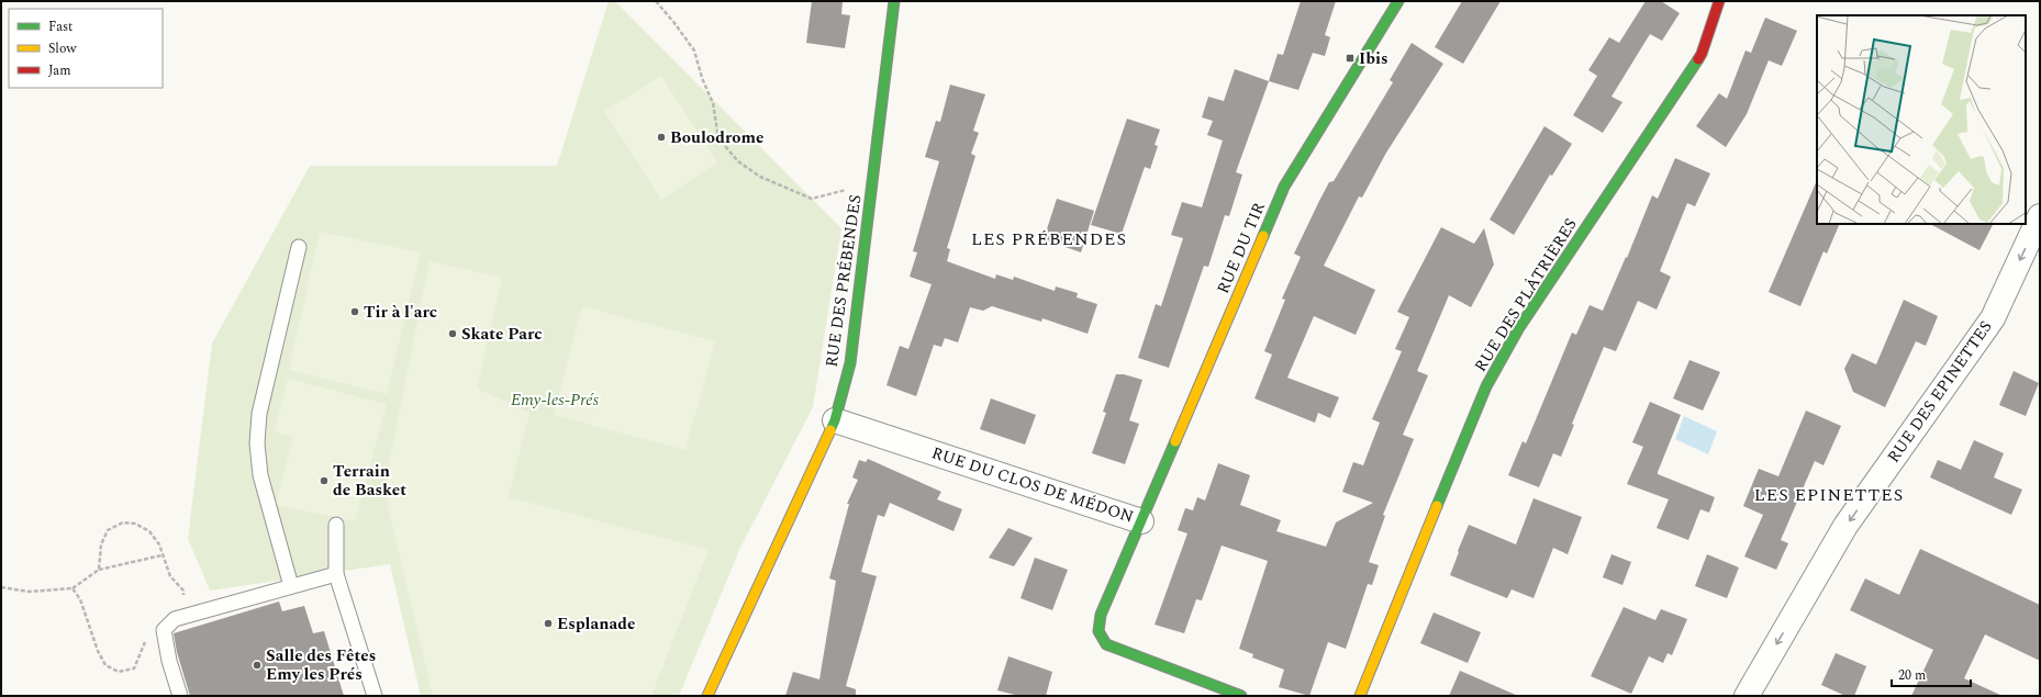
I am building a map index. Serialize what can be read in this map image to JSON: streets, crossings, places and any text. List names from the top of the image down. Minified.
{"streets":{"street":["RUE DU TIR","RUE DES PRÉBENDES","RUE DES PLÂTRIÈRES","RUE DES EPINETTES","RUE DU CLOS DE MÉDON"]},"crossings":[["RUE DU TIR","RUE DU CLOS DE MÉDON"],["RUE DES PRÉBENDES","RUE DU CLOS DE MÉDON"]],"one_way":["RUE DES EPINETTES"],"districts":["LES PRÉBENDES","LES EPINETTES"],"parks":["Emy-les-Prés"],"places":{"transit":["Ibis"],"other":["Boulodrome","Tir à l'arc","Skate Parc","Terrain de Basket","Esplanade","Salle des Fêtes Emy les Prés"]},"legend":["Fast","Slow","Jam"],"scale_bar":"20 m"}
